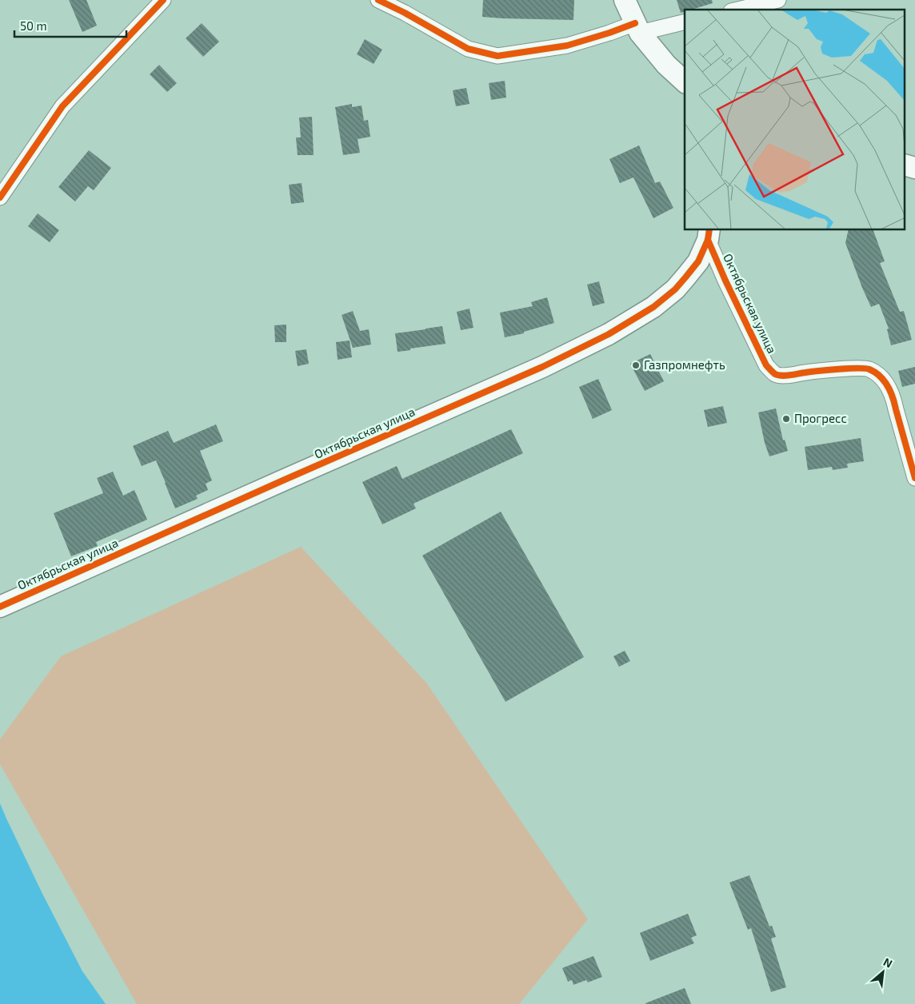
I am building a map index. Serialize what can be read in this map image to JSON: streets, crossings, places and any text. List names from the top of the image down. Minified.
{"streets":{"street":["Октябрьская улица"]},"places":["Газпромнефть","Прогресс"],"scale_bar":"50 m","north":"top right"}
